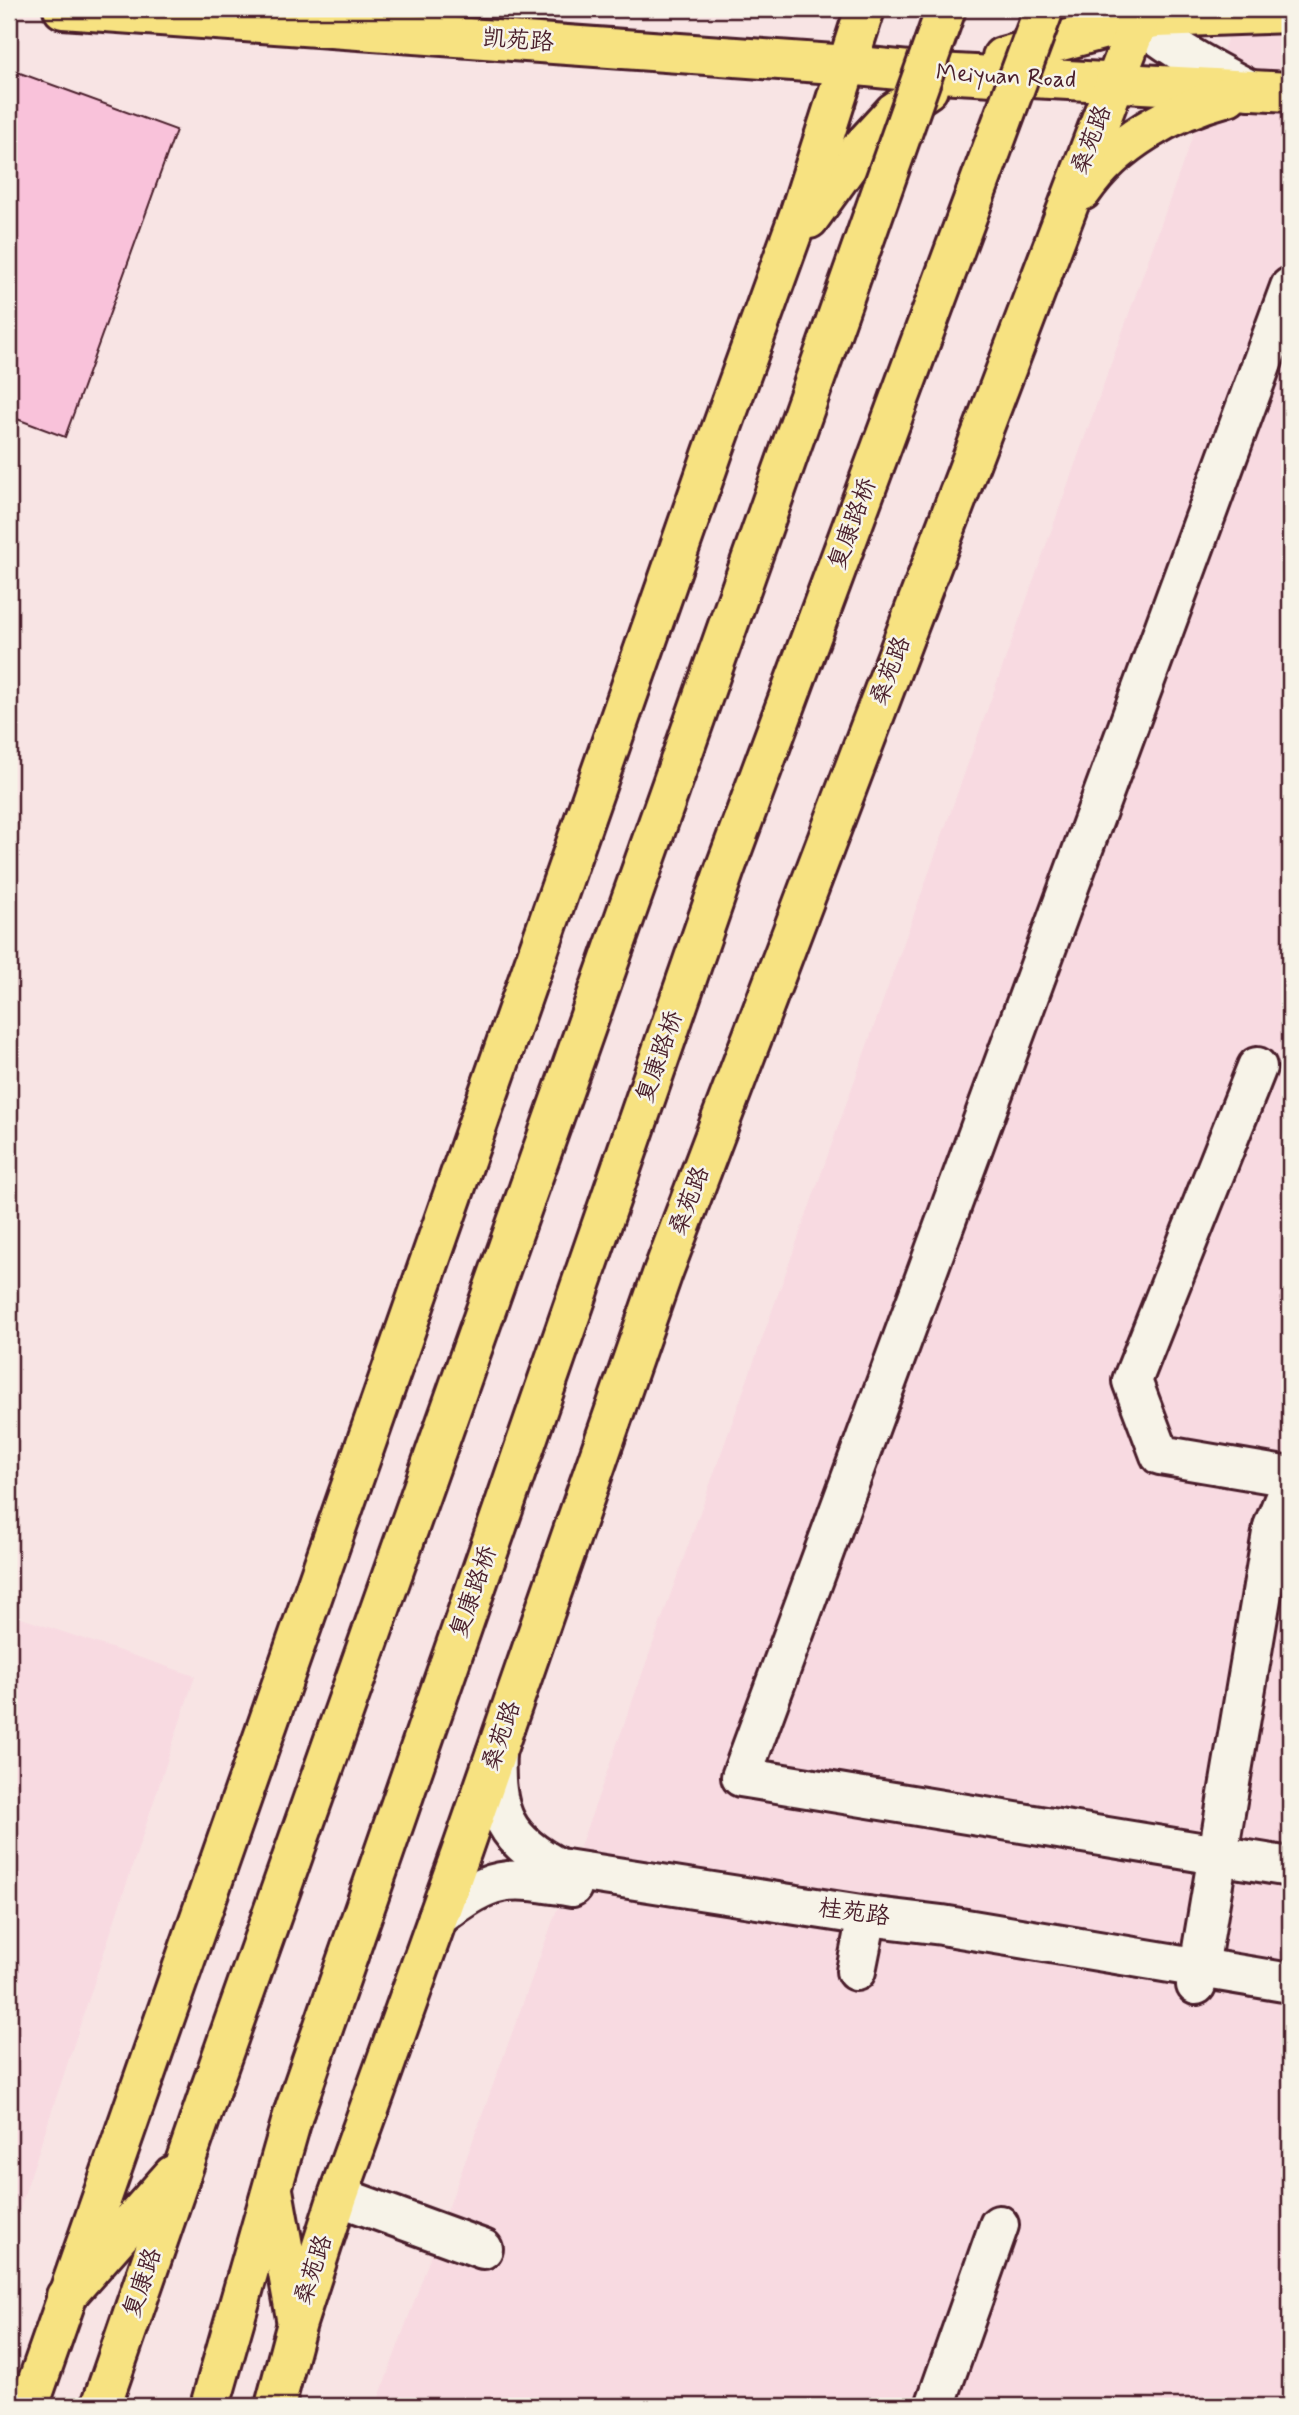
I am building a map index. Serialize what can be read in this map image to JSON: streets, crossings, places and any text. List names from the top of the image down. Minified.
{"streets":{"main road":["凯苑路","Meiyuan Road","桑苑路","复康路桥","复康路"],"street":["桂苑路"]},"crossings":[["凯苑路","Meiyuan Road"],["Meiyuan Road","桑苑路"],["桑苑路","桂苑路"]]}
